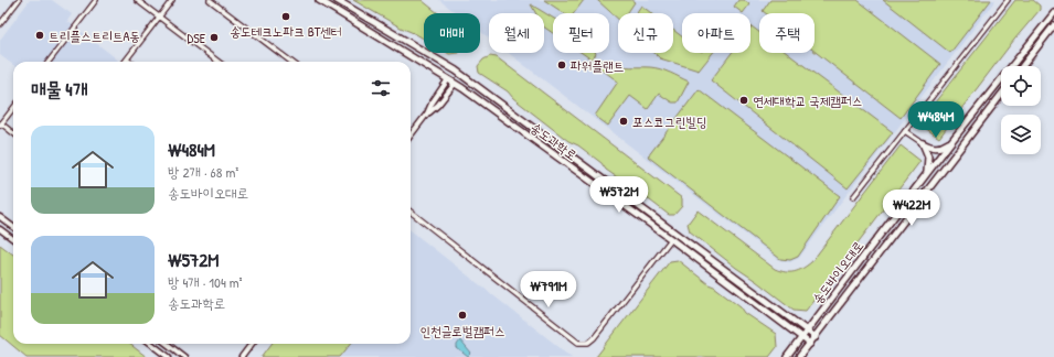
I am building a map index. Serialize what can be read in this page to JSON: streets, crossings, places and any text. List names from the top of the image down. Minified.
{"streets":{"main road":["송도과학로","송도바이오대로"]},"crossings":[["송도과학로","송도바이오대로"]],"places":["송도테크노파크 BT센터","트리플스트리트A동","DSE","파워플랜트","연세대학교 국제캠퍼스","포스코그린빌딩","인천글로벌캠퍼스"],"page":{"chip":["매매","월세","필터","신규","아파트","주택"],"heading":"매물 4개","price":["₩484M","₩572M","₩422M","₩791M"],"list":[{"name":"₩484M","note":"방 2개 · 68 m² · 송도바이오대로"},{"name":"₩572M","note":"방 4개 · 104 m² · 송도과학로"}]}}
